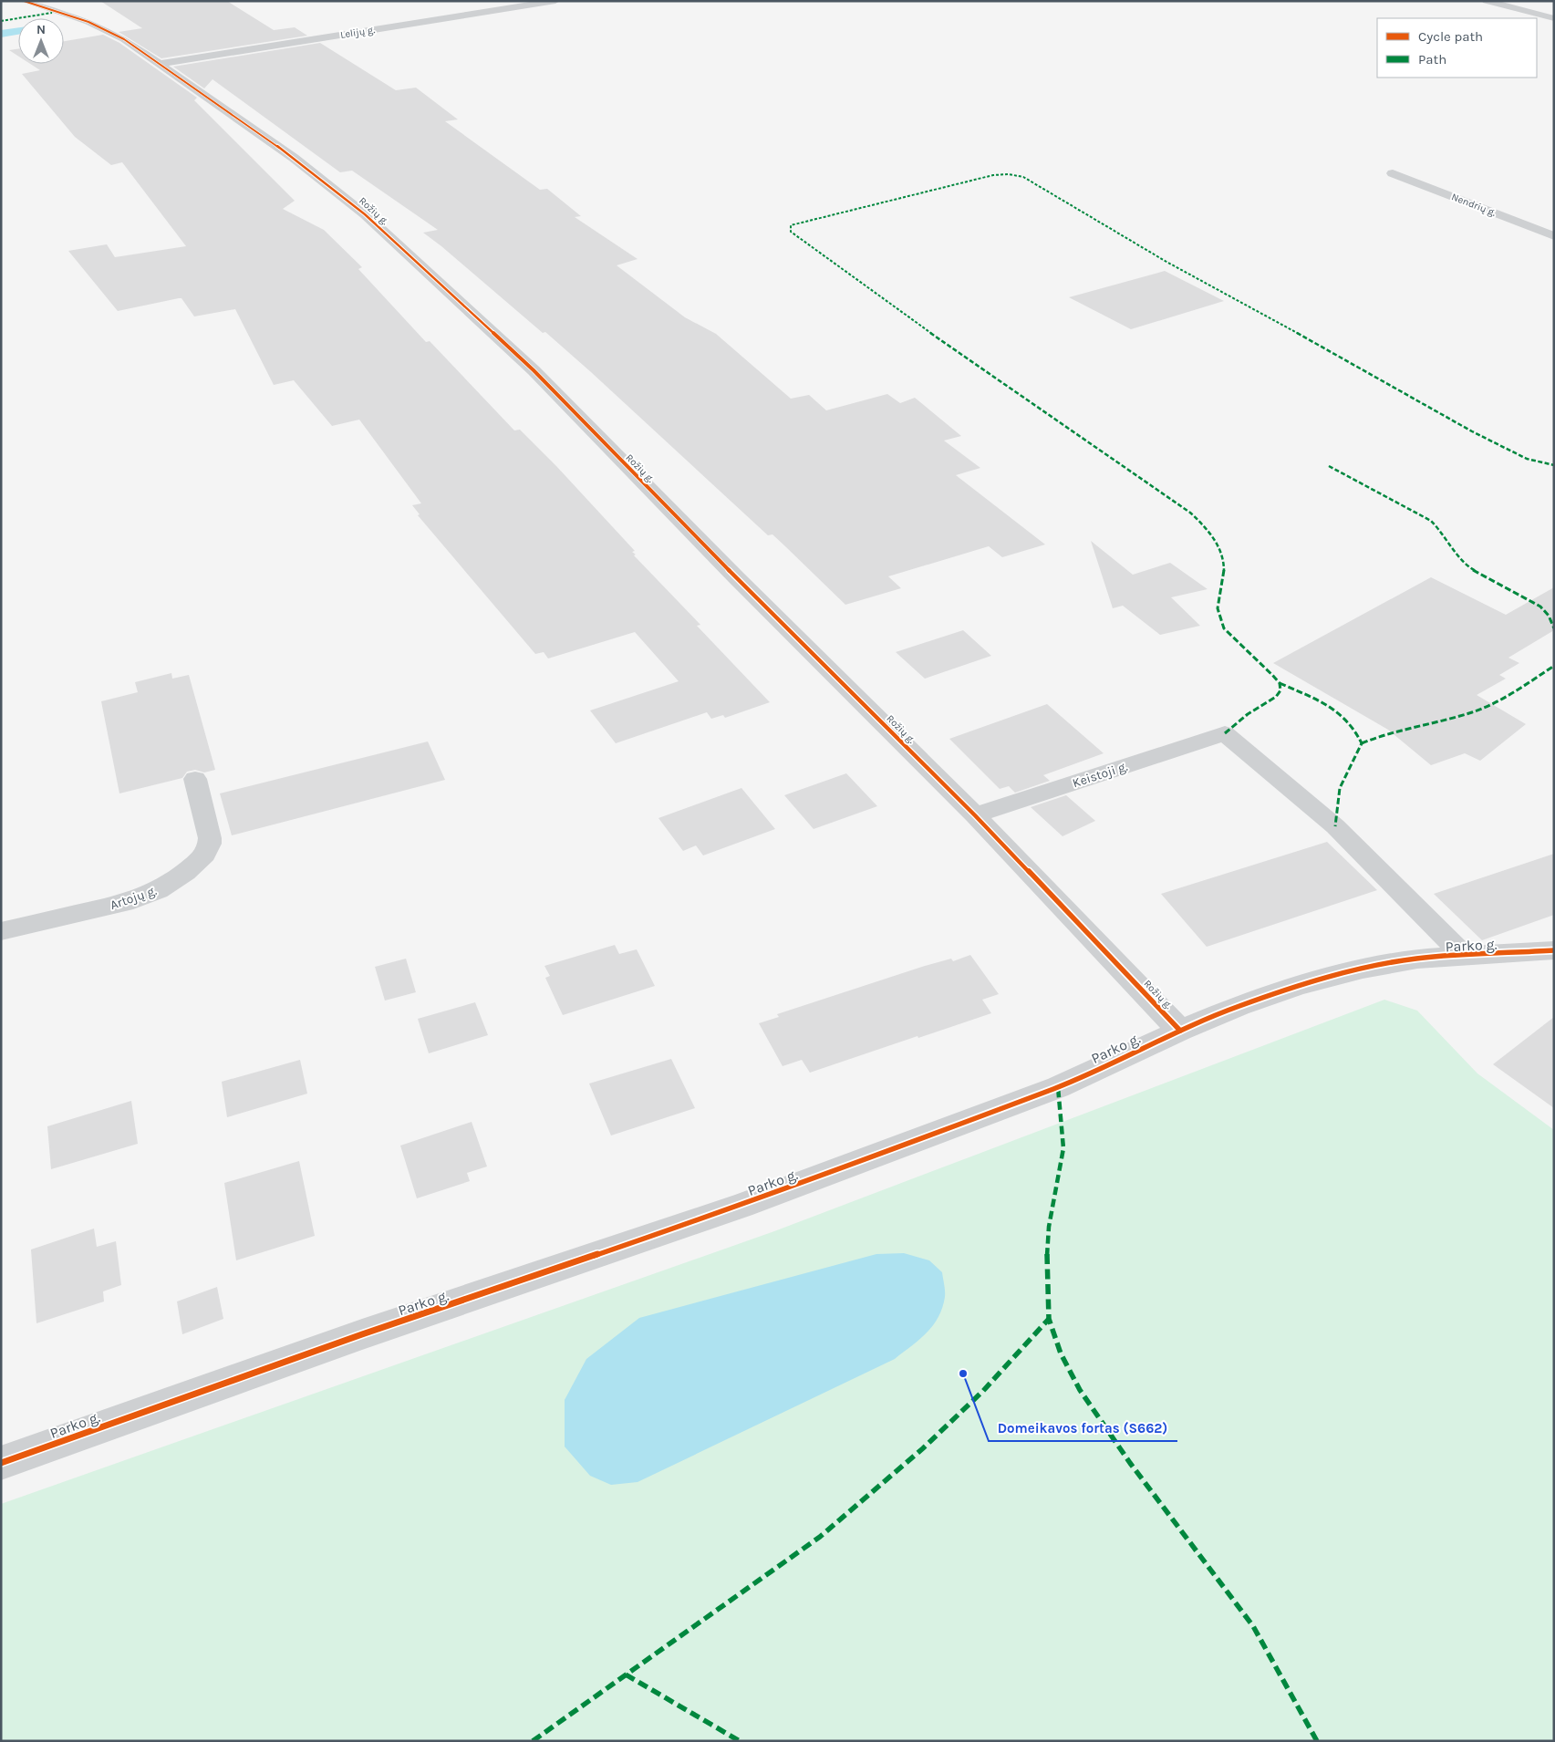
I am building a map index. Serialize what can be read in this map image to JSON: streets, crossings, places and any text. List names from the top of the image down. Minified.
{"streets":{"street":["Lelijų g.","Nendrių g.","Rožių g.","Keistoji g.","Artojų g.","Parko g."]},"crossings":[["Lelijų g.","Rožių g."],["Rožių g.","Keistoji g."],["Rožių g.","Parko g."],["Keistoji g.","Parko g."]],"places":["Domeikavos fortas (S662)"],"legend":["Cycle path","Path"],"north":"top"}
